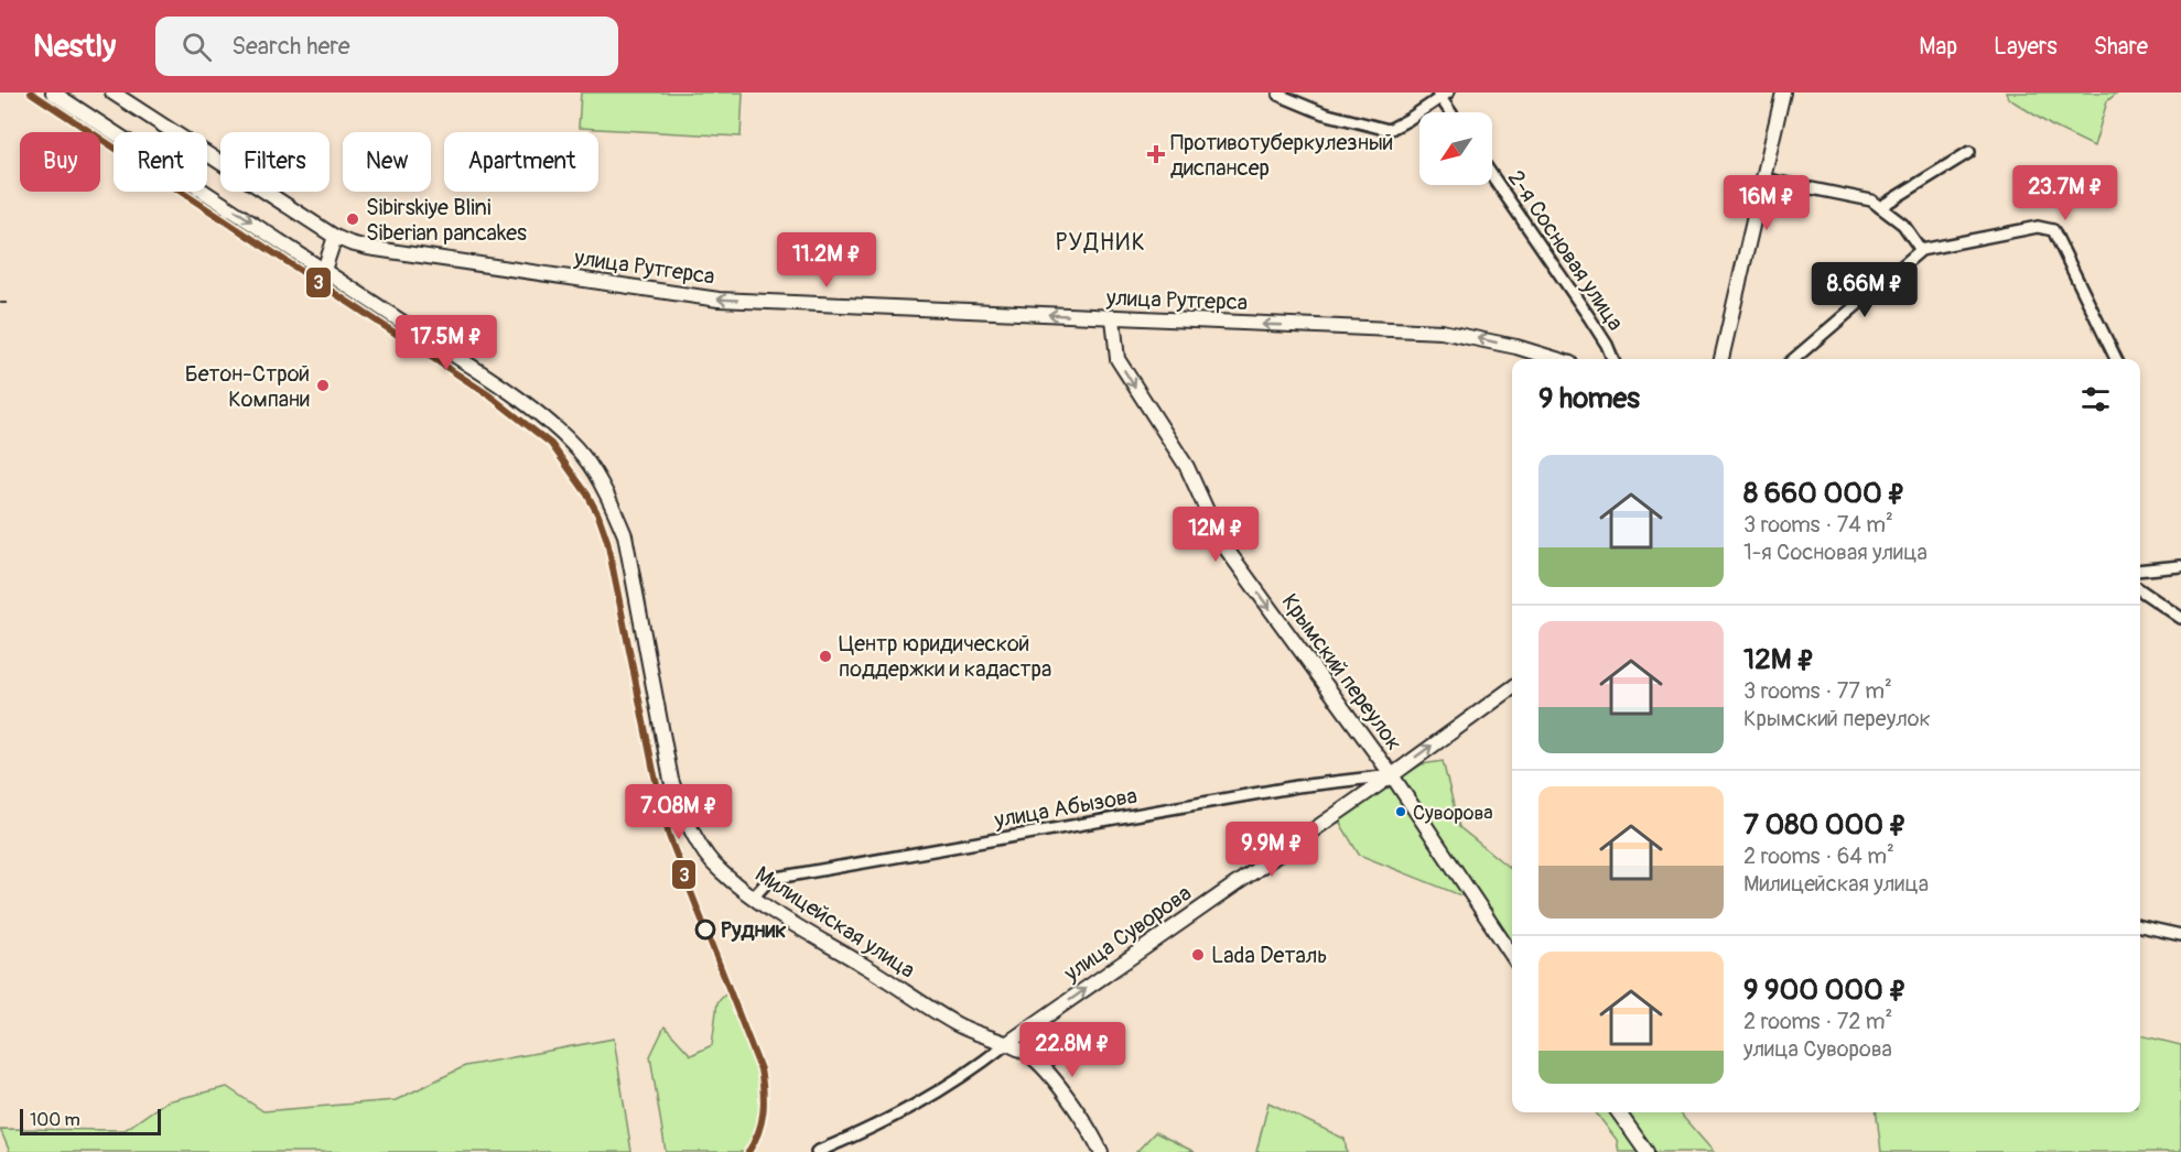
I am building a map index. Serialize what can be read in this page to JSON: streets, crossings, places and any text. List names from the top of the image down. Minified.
{"streets":{"main road":["улица Рутгерса","Крымский переулок","Милицейская улица","улица Суворова"],"street":["2-я Сосновая улица","улица Абызова"]},"crossings":[["улица Рутгерса","Крымский переулок"],["Крымский переулок","улица Абызова"],["Крымский переулок","улица Суворова"],["улица Абызова","Милицейская улица"],["улица Абызова","улица Суворова"],["Милицейская улица","улица Суворова"]],"one_way":["улица Рутгерса","Крымский переулок","улица Суворова"],"districts":["РУДНИК"],"places":{"health":["Противотуберкулезный диспансер"],"other":["Sibirskiye Blini Siberian pancakes","Бетон-Строй Компани","Центр юридической поддержки и кадастра","Суворова","Рудник","Lada Dеталь"]},"lines":["tram line 3"],"scale_bar":"100 m","north":"bottom left","page":{"header":"Nestly","search":"Search here","nav":["Map","Layers","Share"],"chip":["Buy","Rent","Filters","New","Apartment"],"price":["23.7M ₽","16M ₽","11.2M ₽","8.66M ₽","17.5M ₽","12M ₽","7.08M ₽","9.9M ₽","22.8M ₽"],"heading":"9 homes","list":[{"name":"8 660 000 ₽","note":"3 rooms · 74 m² · 1-я Сосновая улица"},{"name":"12M ₽","note":"3 rooms · 77 m² · Крымский переулок"},{"name":"7 080 000 ₽","note":"2 rooms · 64 m² · Милицейская улица"},{"name":"9 900 000 ₽","note":"2 rooms · 72 m² · улица Суворова"}],"scale":"100 m"}}
